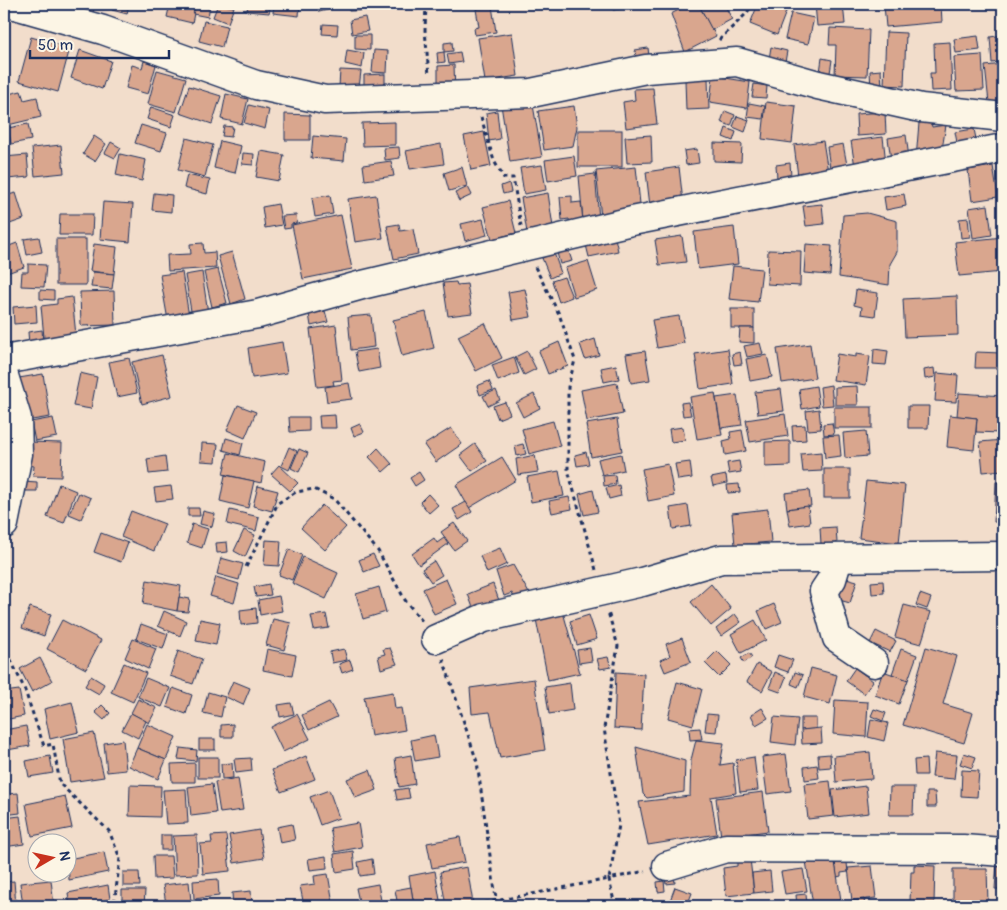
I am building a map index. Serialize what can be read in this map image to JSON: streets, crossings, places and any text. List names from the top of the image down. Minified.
{"scale_bar":"50 m","north":"right"}
